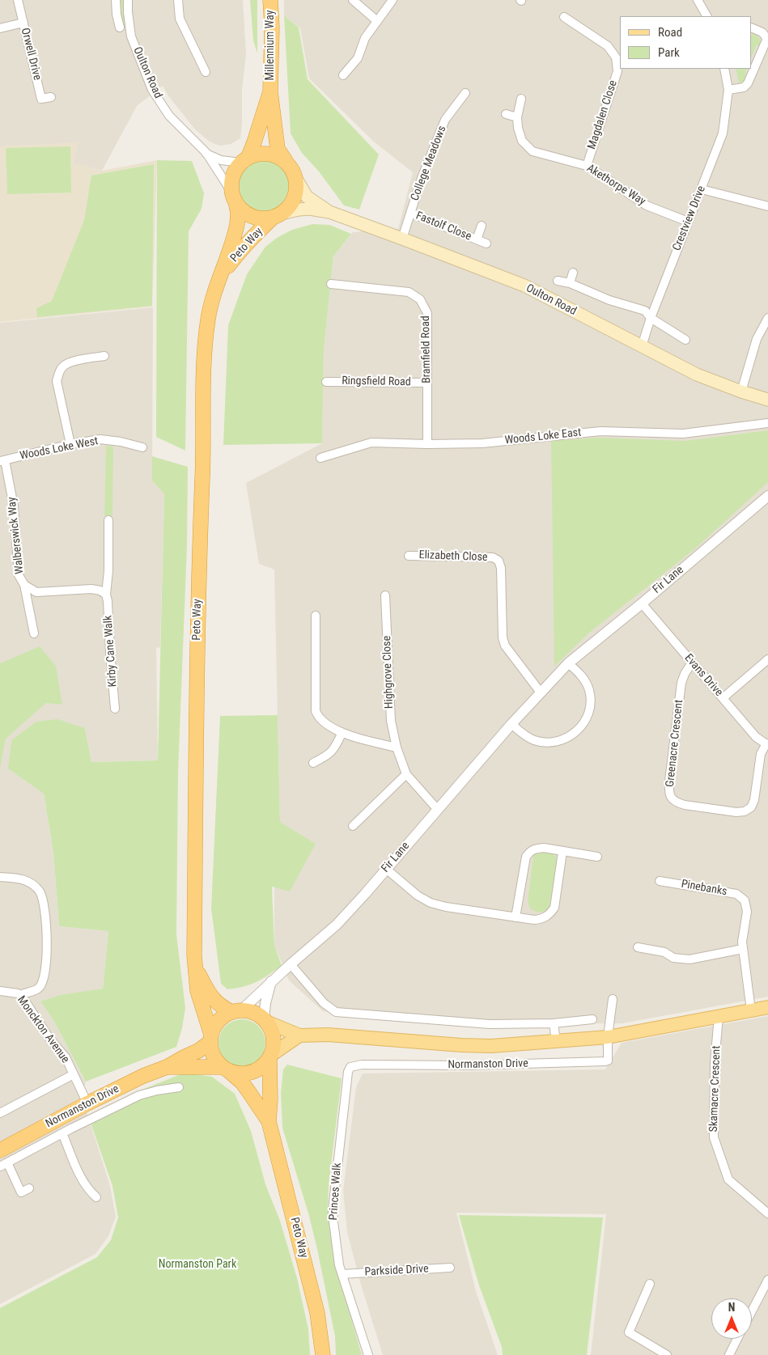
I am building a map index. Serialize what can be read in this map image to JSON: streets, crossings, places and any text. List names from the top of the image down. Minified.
{"streets":{"highway":["Millennium Way","Peto Way","Normanston Drive"],"main road":["Oulton Road"],"street":["Orwell Drive","Magdalen Close","College Meadows","Akethorpe Way","Crestview Drive","Fastolf Close","Bramfield Road","Ringsfield Road","Woods Loke East","Woods Loke West","Walberswick Way","Elizabeth Close","Fir Lane","Kirby Cane Walk","Highgrove Close","Evans Drive","Greenacre Crescent","Pinebanks","Monckton Avenue","Skamacre Crescent","Princes Walk","Parkside Drive"]},"crossings":[["Millennium Way","Oulton Road"],["Millennium Way","Peto Way"],["Oulton Road","College Meadows"],["Oulton Road","Crestview Drive"],["Oulton Road","Peto Way"],["Magdalen Close","Akethorpe Way"],["College Meadows","Fastolf Close"],["Akethorpe Way","Crestview Drive"],["Peto Way","Fir Lane"],["Peto Way","Normanston Drive"],["Bramfield Road","Ringsfield Road"],["Bramfield Road","Woods Loke East"],["Woods Loke West","Walberswick Way"],["Elizabeth Close","Fir Lane"],["Fir Lane","Highgrove Close"],["Fir Lane","Evans Drive"],["Fir Lane","Normanston Drive"],["Evans Drive","Greenacre Crescent"],["Pinebanks","Normanston Drive"],["Monckton Avenue","Normanston Drive"],["Normanston Drive","Skamacre Crescent"],["Normanston Drive","Princes Walk"],["Princes Walk","Parkside Drive"]],"parks":["Normanston Park"],"legend":["Road","Park"],"north":"top"}
